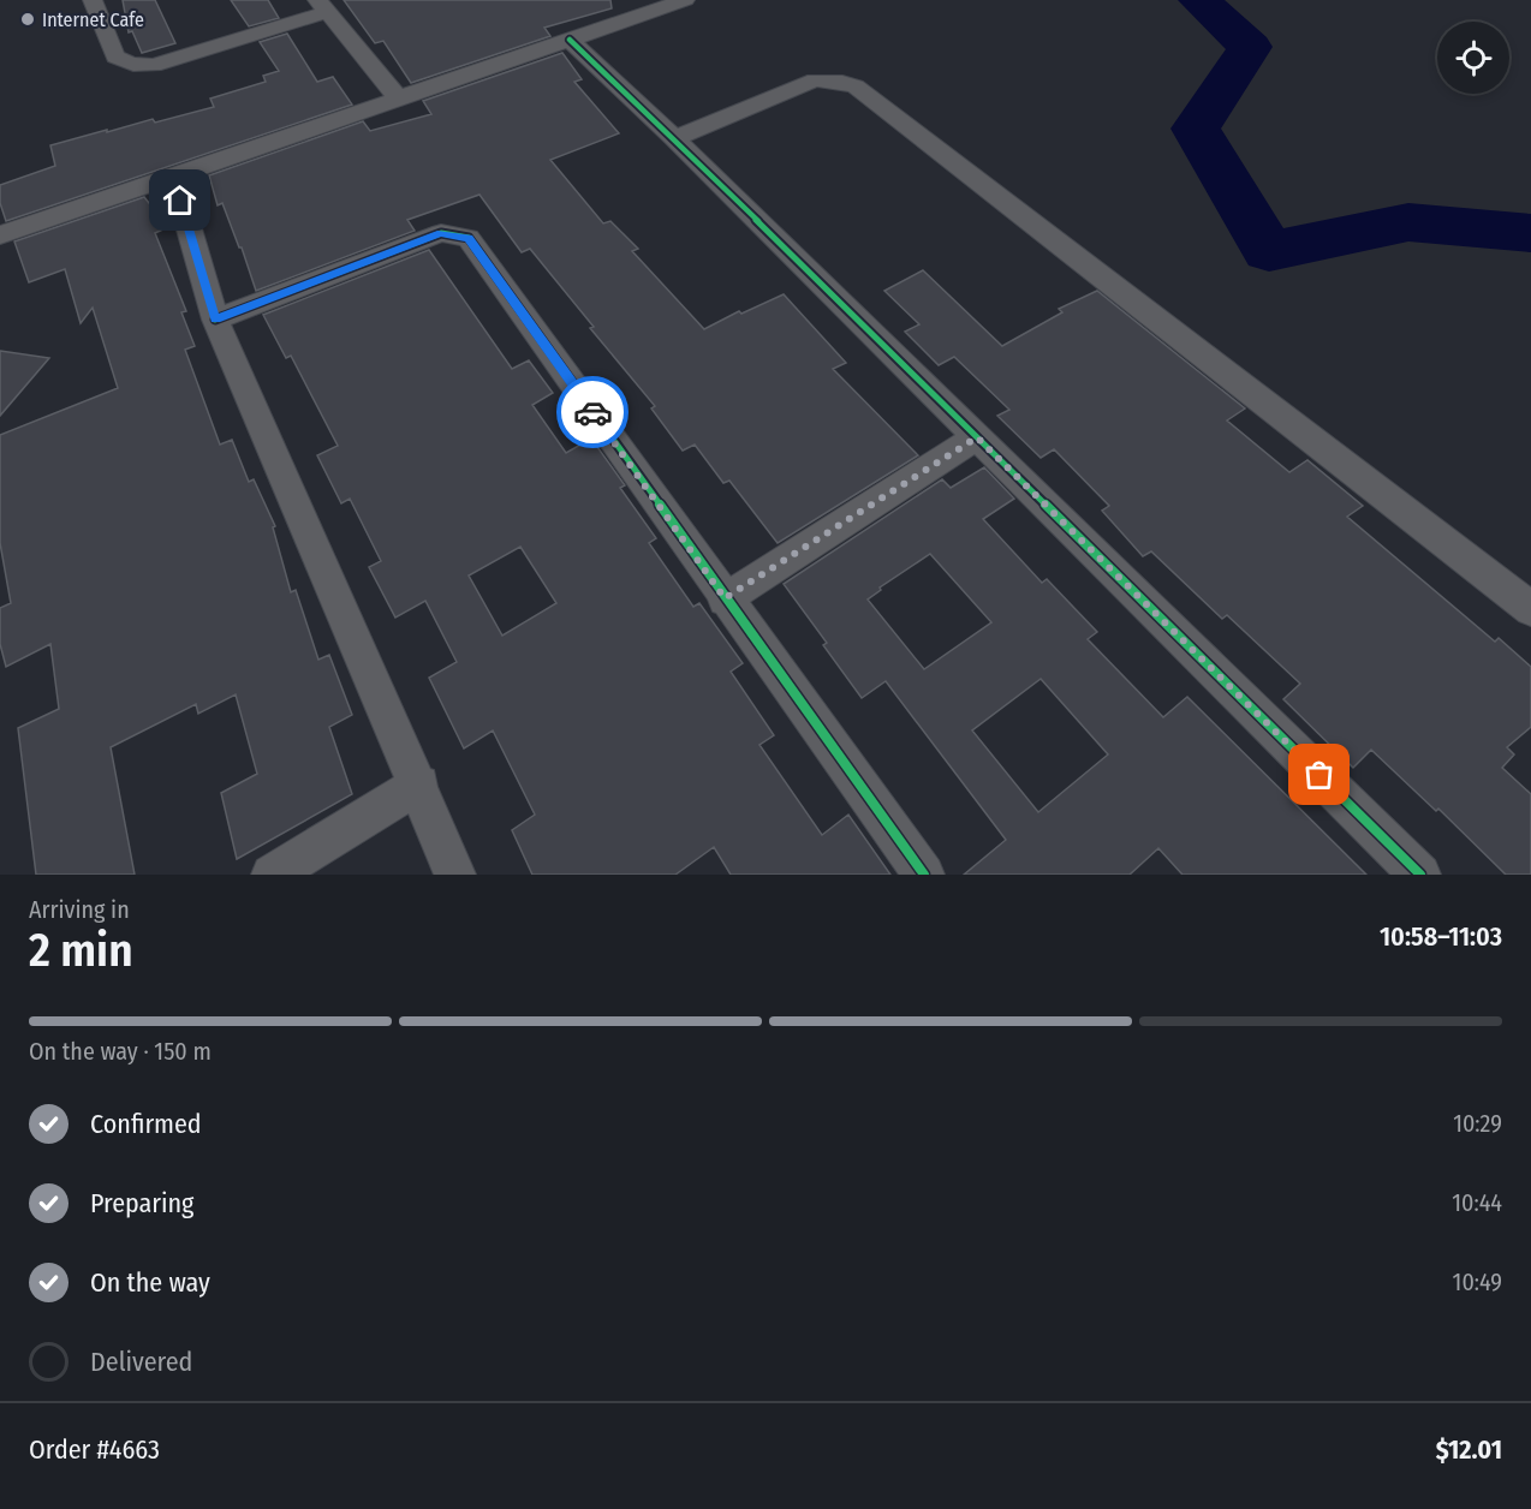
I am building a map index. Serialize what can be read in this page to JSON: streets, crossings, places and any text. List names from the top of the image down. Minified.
{"places":["Internet Cafe"],"page":{"heading":["2 min","Arriving in","10:58–11:03"],"panel":["Order #4663","$12.01"],"bar":"On the way · 150 m","list":[["Confirmed","10:29"],["Preparing","10:44"],["On the way","10:49"],"Delivered"]}}
